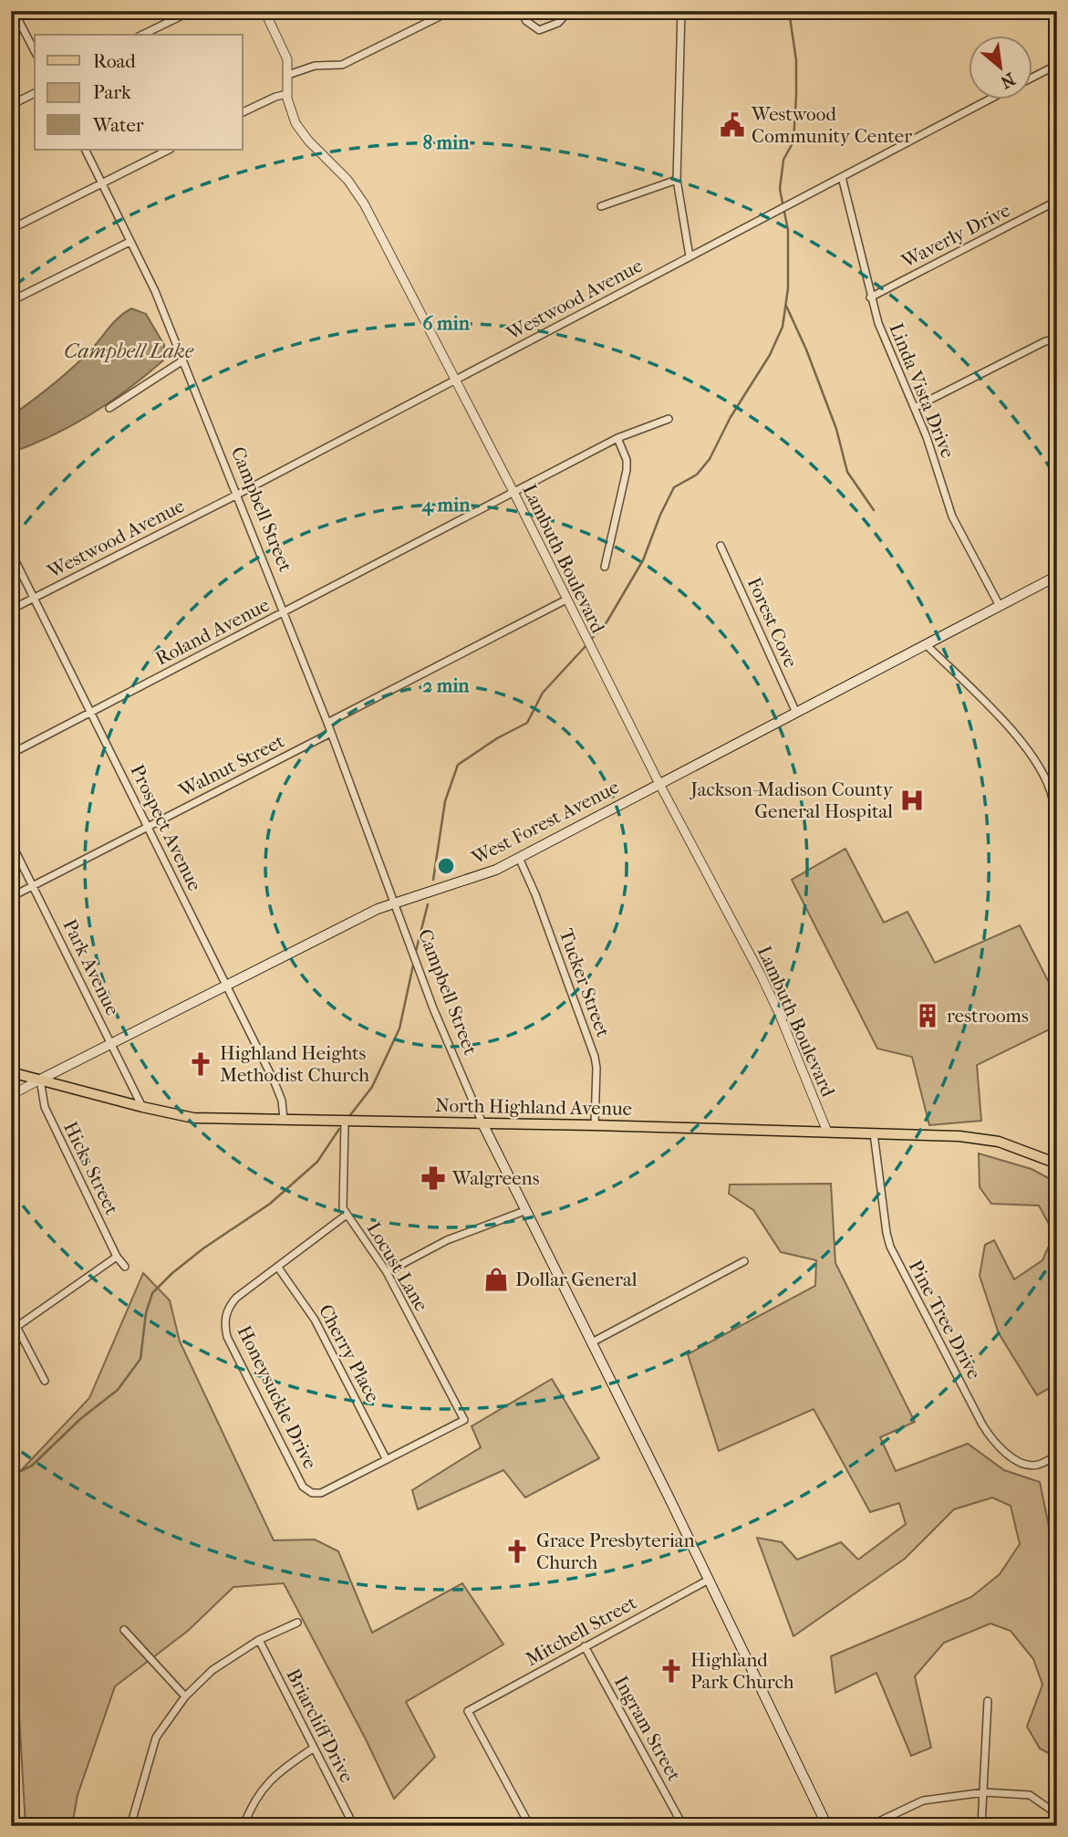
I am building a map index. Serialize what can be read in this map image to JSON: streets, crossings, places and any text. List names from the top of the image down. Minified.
{"streets":{"main road":["Campbell Street","West Forest Avenue","North Highland Avenue"],"street":["Waverly Drive","Westwood Avenue","Linda Vista Drive","Lambuth Boulevard","Forest Cove","Roland Avenue","Walnut Street","Prospect Avenue","Park Avenue","Tucker Street","Hicks Street","Locust Lane","Pine Tree Drive","Cherry Place","Honeysuckle Drive","Mitchell Street","Briarcliff Drive","Ingram Street"]},"crossings":[["Waverly Drive","Linda Vista Drive"],["Westwood Avenue","Linda Vista Drive"],["Westwood Avenue","Campbell Street"],["Westwood Avenue","Lambuth Boulevard"],["Westwood Avenue","Prospect Avenue"],["Linda Vista Drive","West Forest Avenue"],["Campbell Street","Roland Avenue"],["Campbell Street","Walnut Street"],["Campbell Street","West Forest Avenue"],["Campbell Street","North Highland Avenue"],["Campbell Street","Mitchell Street"],["Lambuth Boulevard","Roland Avenue"],["Lambuth Boulevard","West Forest Avenue"],["Lambuth Boulevard","North Highland Avenue"],["Forest Cove","West Forest Avenue"],["Roland Avenue","Prospect Avenue"],["Walnut Street","Prospect Avenue"],["Walnut Street","Park Avenue"],["West Forest Avenue","Prospect Avenue"],["West Forest Avenue","Park Avenue"],["West Forest Avenue","Tucker Street"],["West Forest Avenue","North Highland Avenue"],["West Forest Avenue","Hicks Street"],["Prospect Avenue","North Highland Avenue"],["Park Avenue","North Highland Avenue"],["Tucker Street","North Highland Avenue"],["North Highland Avenue","Hicks Street"],["North Highland Avenue","Locust Lane"],["North Highland Avenue","Pine Tree Drive"],["Locust Lane","Cherry Place"],["Locust Lane","Honeysuckle Drive"],["Cherry Place","Honeysuckle Drive"],["Mitchell Street","Ingram Street"]],"water":["Campbell Lake"],"places":{"public building":["Westwood Community Center"],"hospital":["Jackson-Madison County General Hospital"],"building":["restrooms"],"church":["Highland Heights Methodist Church","Grace Presbyterian Church","Highland Park Church"],"pharmacy":["Walgreens"],"shop":["Dollar General"]},"legend":["Road","Park","Water"],"north":"bottom right","rings":["8 min","6 min","4 min","2 min"]}
